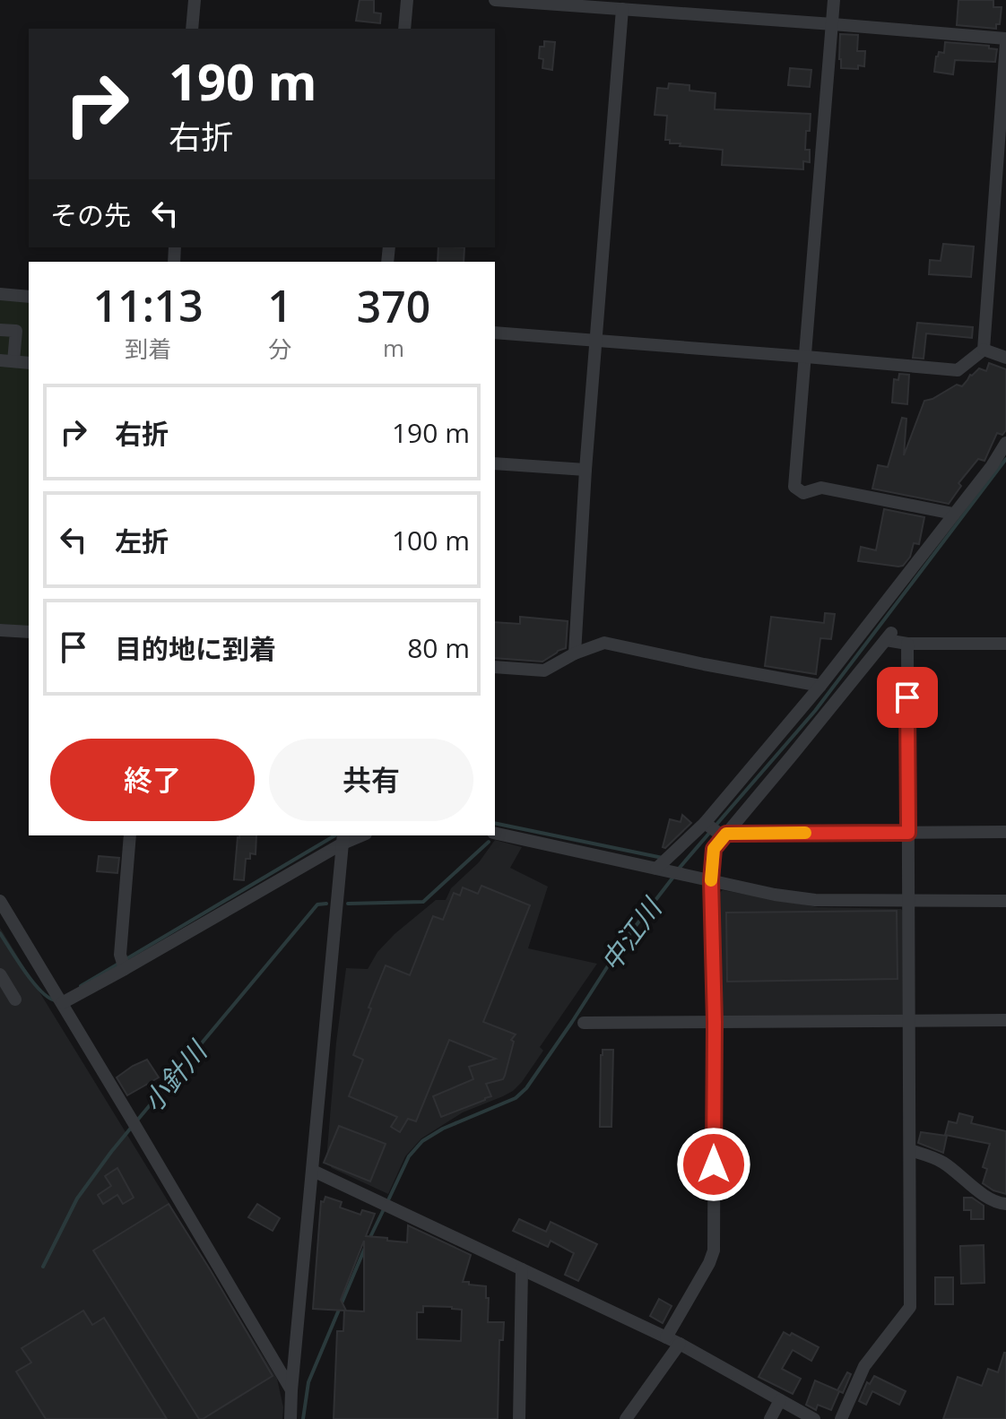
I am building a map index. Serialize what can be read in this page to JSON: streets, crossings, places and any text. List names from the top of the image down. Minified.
{"water":["中江川","小針川"],"page":{"turn":["190 m","右折"],"then":"その先","eta":["11:13","到着","1","分","370","m"],"list":[{"name":"右折","value":"190 m"},{"name":"左折","value":"100 m"},{"name":"目的地に到着","value":"80 m"}],"buttons":["終了","共有"]}}
